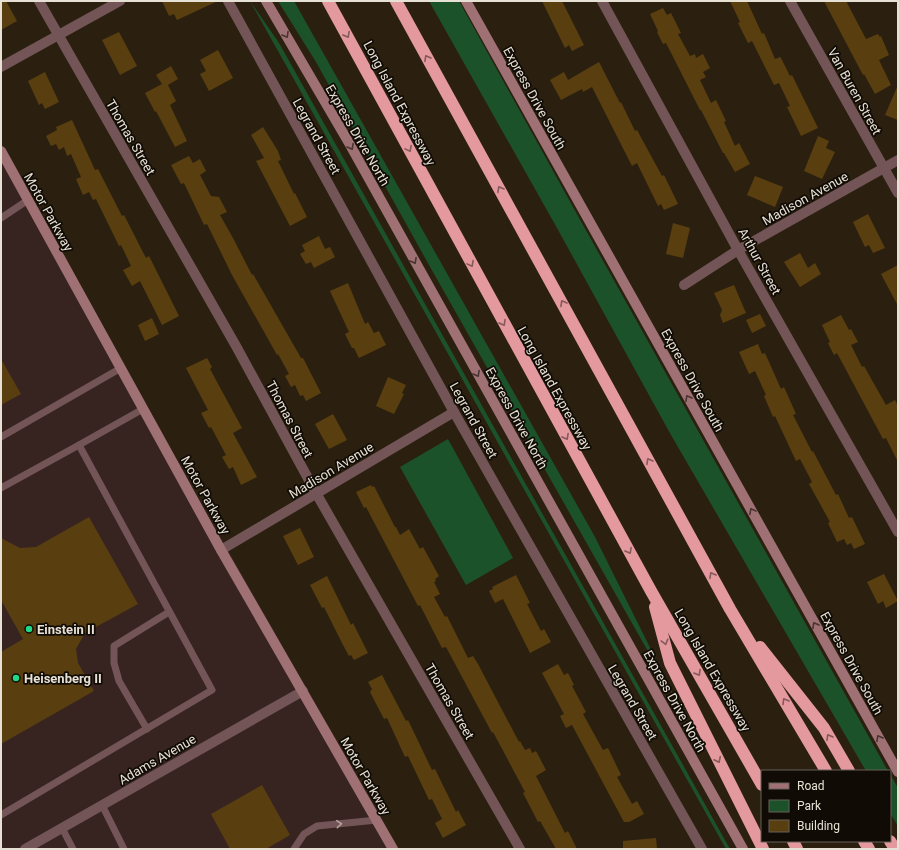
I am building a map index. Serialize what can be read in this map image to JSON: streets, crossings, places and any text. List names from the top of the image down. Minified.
{"streets":{"highway":["Long Island Expressway"],"main road":["Express Drive South","Express Drive North","Motor Parkway"],"street":["Van Buren Street","Legrand Street","Thomas Street","Madison Avenue","Arthur Street","Adams Avenue"]},"crossings":[["Van Buren Street","Madison Avenue"],["Legrand Street","Madison Avenue"],["Thomas Street","Madison Avenue"],["Madison Avenue","Motor Parkway"],["Madison Avenue","Arthur Street"],["Motor Parkway","Adams Avenue"]],"one_way":["Express Drive South","Express Drive North"],"places":["Einstein II","Heisenberg II"],"legend":["Road","Park","Building"]}
